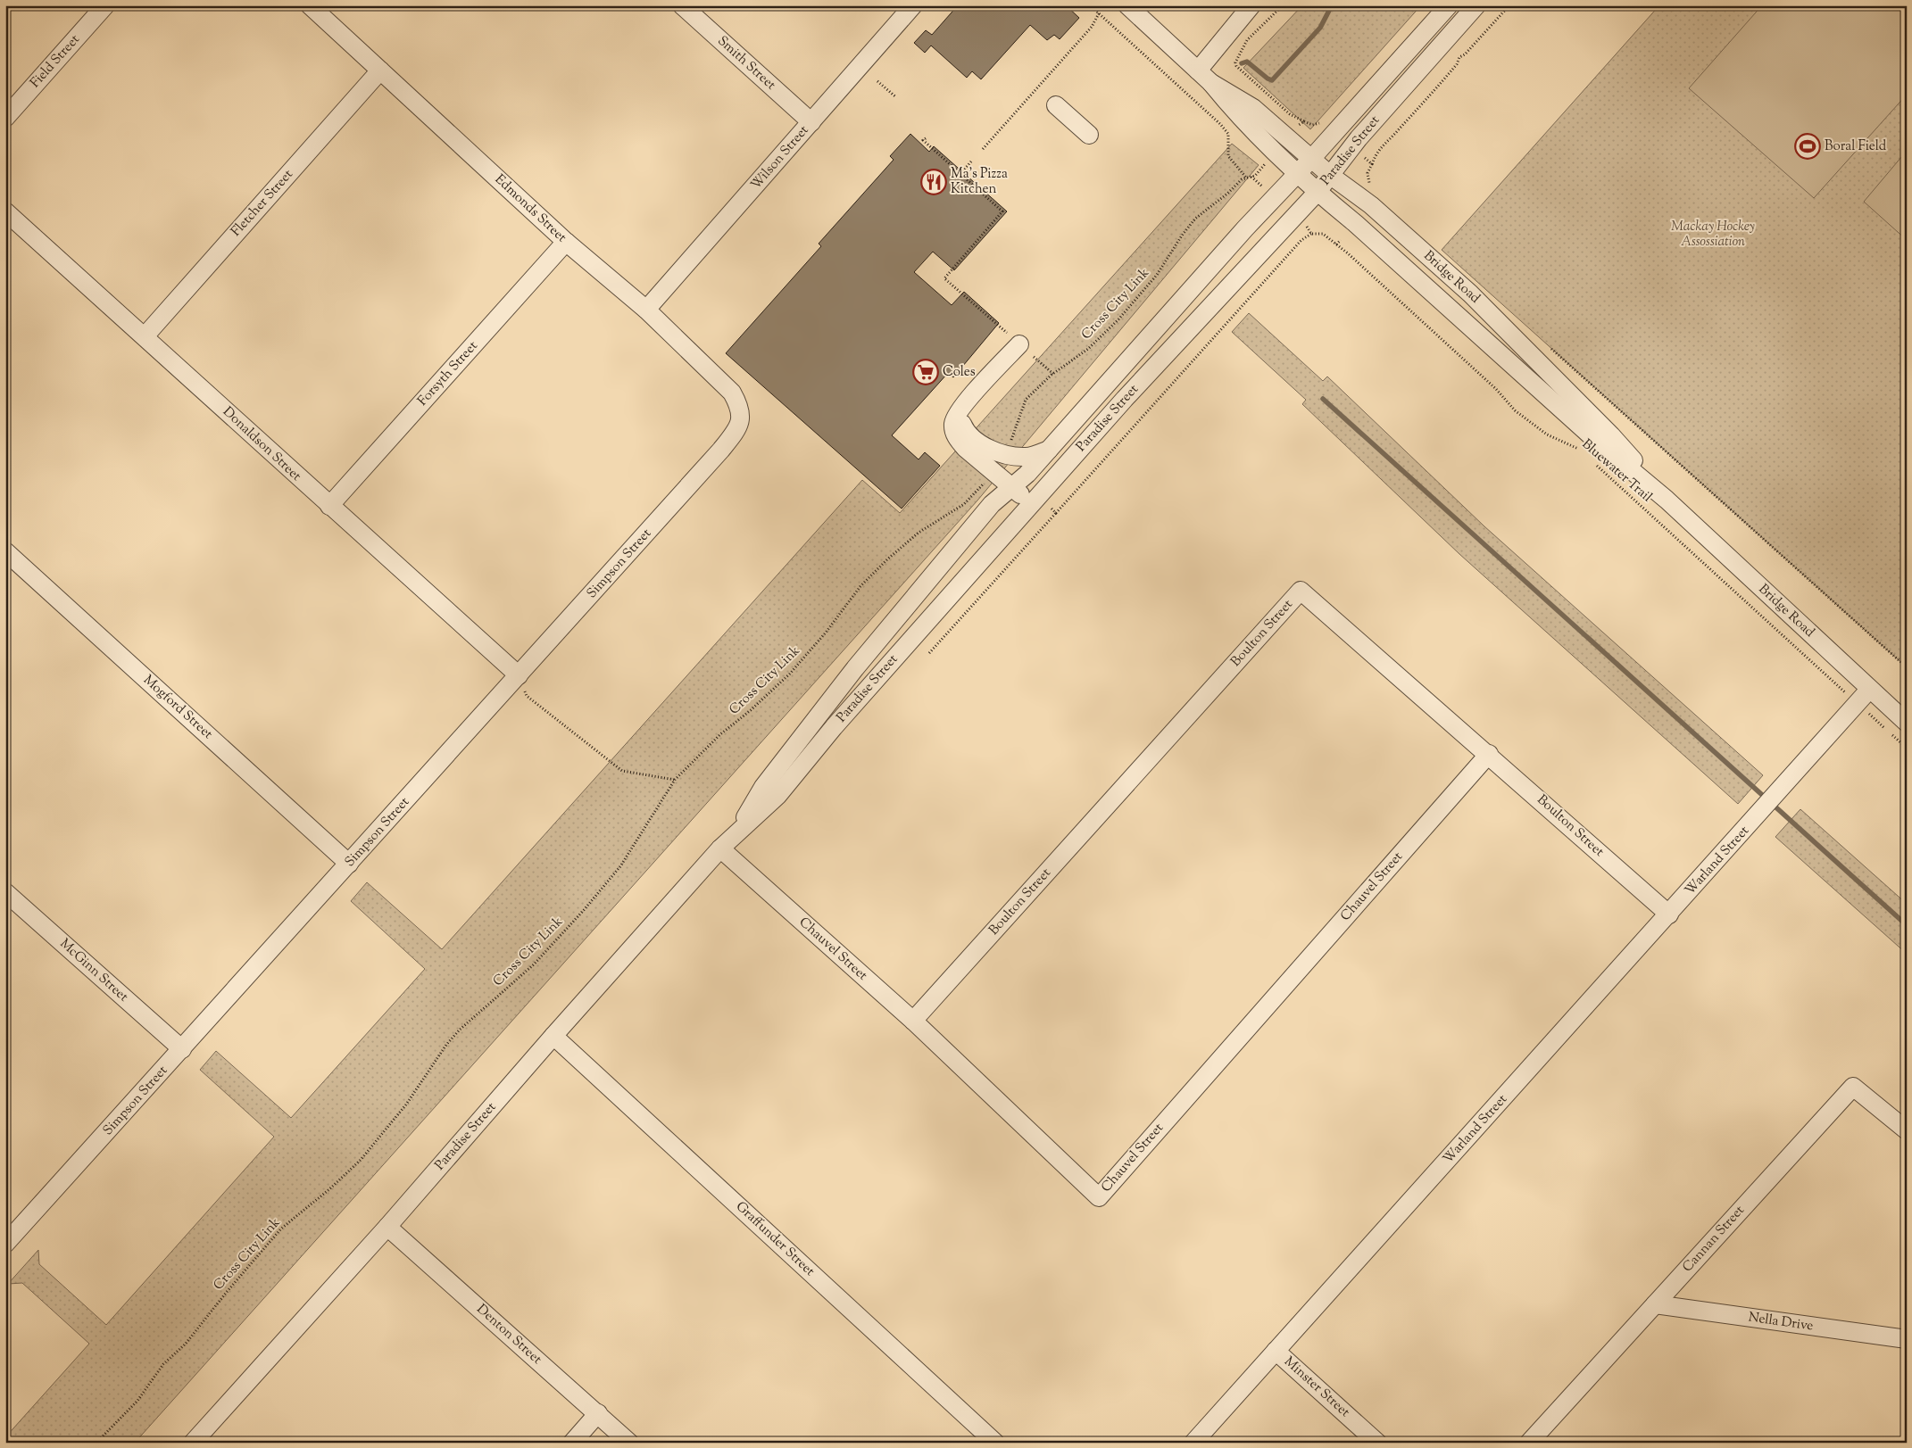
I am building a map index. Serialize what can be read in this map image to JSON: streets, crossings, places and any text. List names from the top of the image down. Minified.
{"streets":{"street":["Field Street","Smith Street","Paradise Street","Wilson Street","Fletcher Street","Edmonds Street","Bridge Road","Forsyth Street","Donaldson Street","Simpson Street","Boulton Street","Mogford Street","Warland Street","Chauvel Street","McGinn Street","Graffunder Street","Cannan Street","Nella Drive","Denton Street","Minster Street"],"path":["Cross City Link","Bluewater Trail"]},"crossings":[["Smith Street","Wilson Street"],["Paradise Street","Bridge Road"],["Paradise Street","Chauvel Street"],["Paradise Street","Graffunder Street"],["Paradise Street","Denton Street"],["Wilson Street","Edmonds Street"],["Fletcher Street","Edmonds Street"],["Fletcher Street","Donaldson Street"],["Edmonds Street","Forsyth Street"],["Edmonds Street","Simpson Street"],["Forsyth Street","Donaldson Street"],["Donaldson Street","Simpson Street"],["Bluewater Trail","Warland Street"],["Simpson Street","Mogford Street"],["Simpson Street","McGinn Street"],["Boulton Street","Warland Street"],["Boulton Street","Chauvel Street"],["Warland Street","Minster Street"],["Cannan Street","Nella Drive"]],"parks":["Mackay Hockey Assossiation"],"places":{"sports":["Boral Field"],"restaurant":["Ma's Pizza Kitchen"],"supermarket":["Coles"]}}
